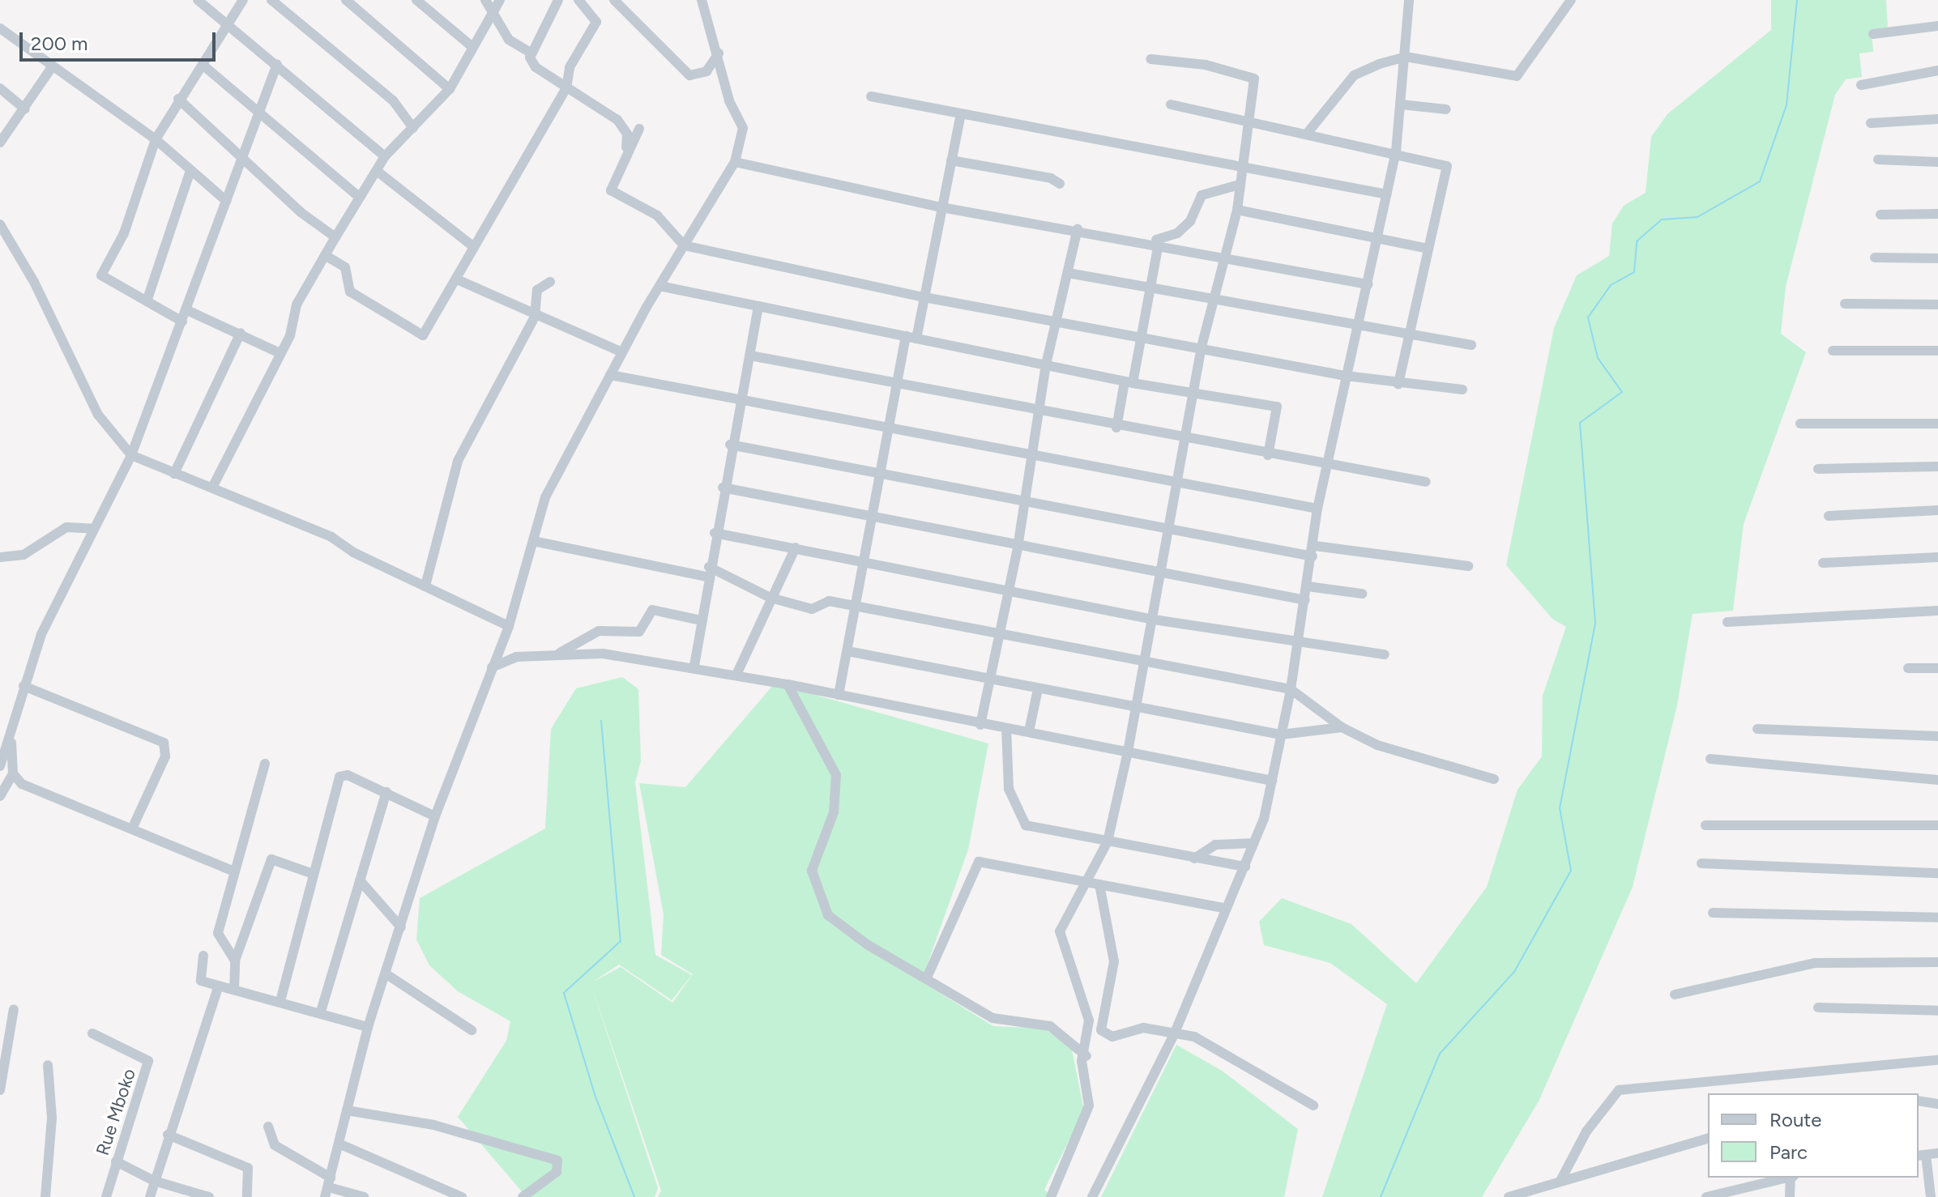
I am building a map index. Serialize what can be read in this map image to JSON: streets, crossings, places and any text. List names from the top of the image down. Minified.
{"streets":{"street":["Rue Mboko"]},"legend":["Route","Parc"],"scale_bar":"200 m"}
